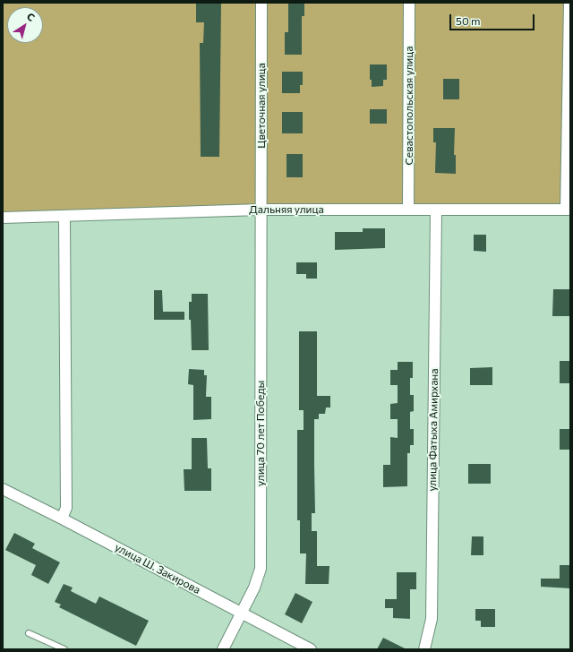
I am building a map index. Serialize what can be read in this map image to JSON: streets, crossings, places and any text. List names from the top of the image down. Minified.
{"streets":{"street":["Цветочная улица","Севастопольская улица","Дальняя улица","улица Фатыха Амирхана","улица 70 лет Победы","улица Ш. Закирова"]},"crossings":[["Цветочная улица","Дальняя улица"],["Цветочная улица","улица 70 лет Победы"],["Севастопольская улица","Дальняя улица"],["Дальняя улица","улица Фатыха Амирхана"],["Дальняя улица","улица 70 лет Победы"],["улица 70 лет Победы","улица Ш. Закирова"]],"scale_bar":"50 m","north":"top right"}
